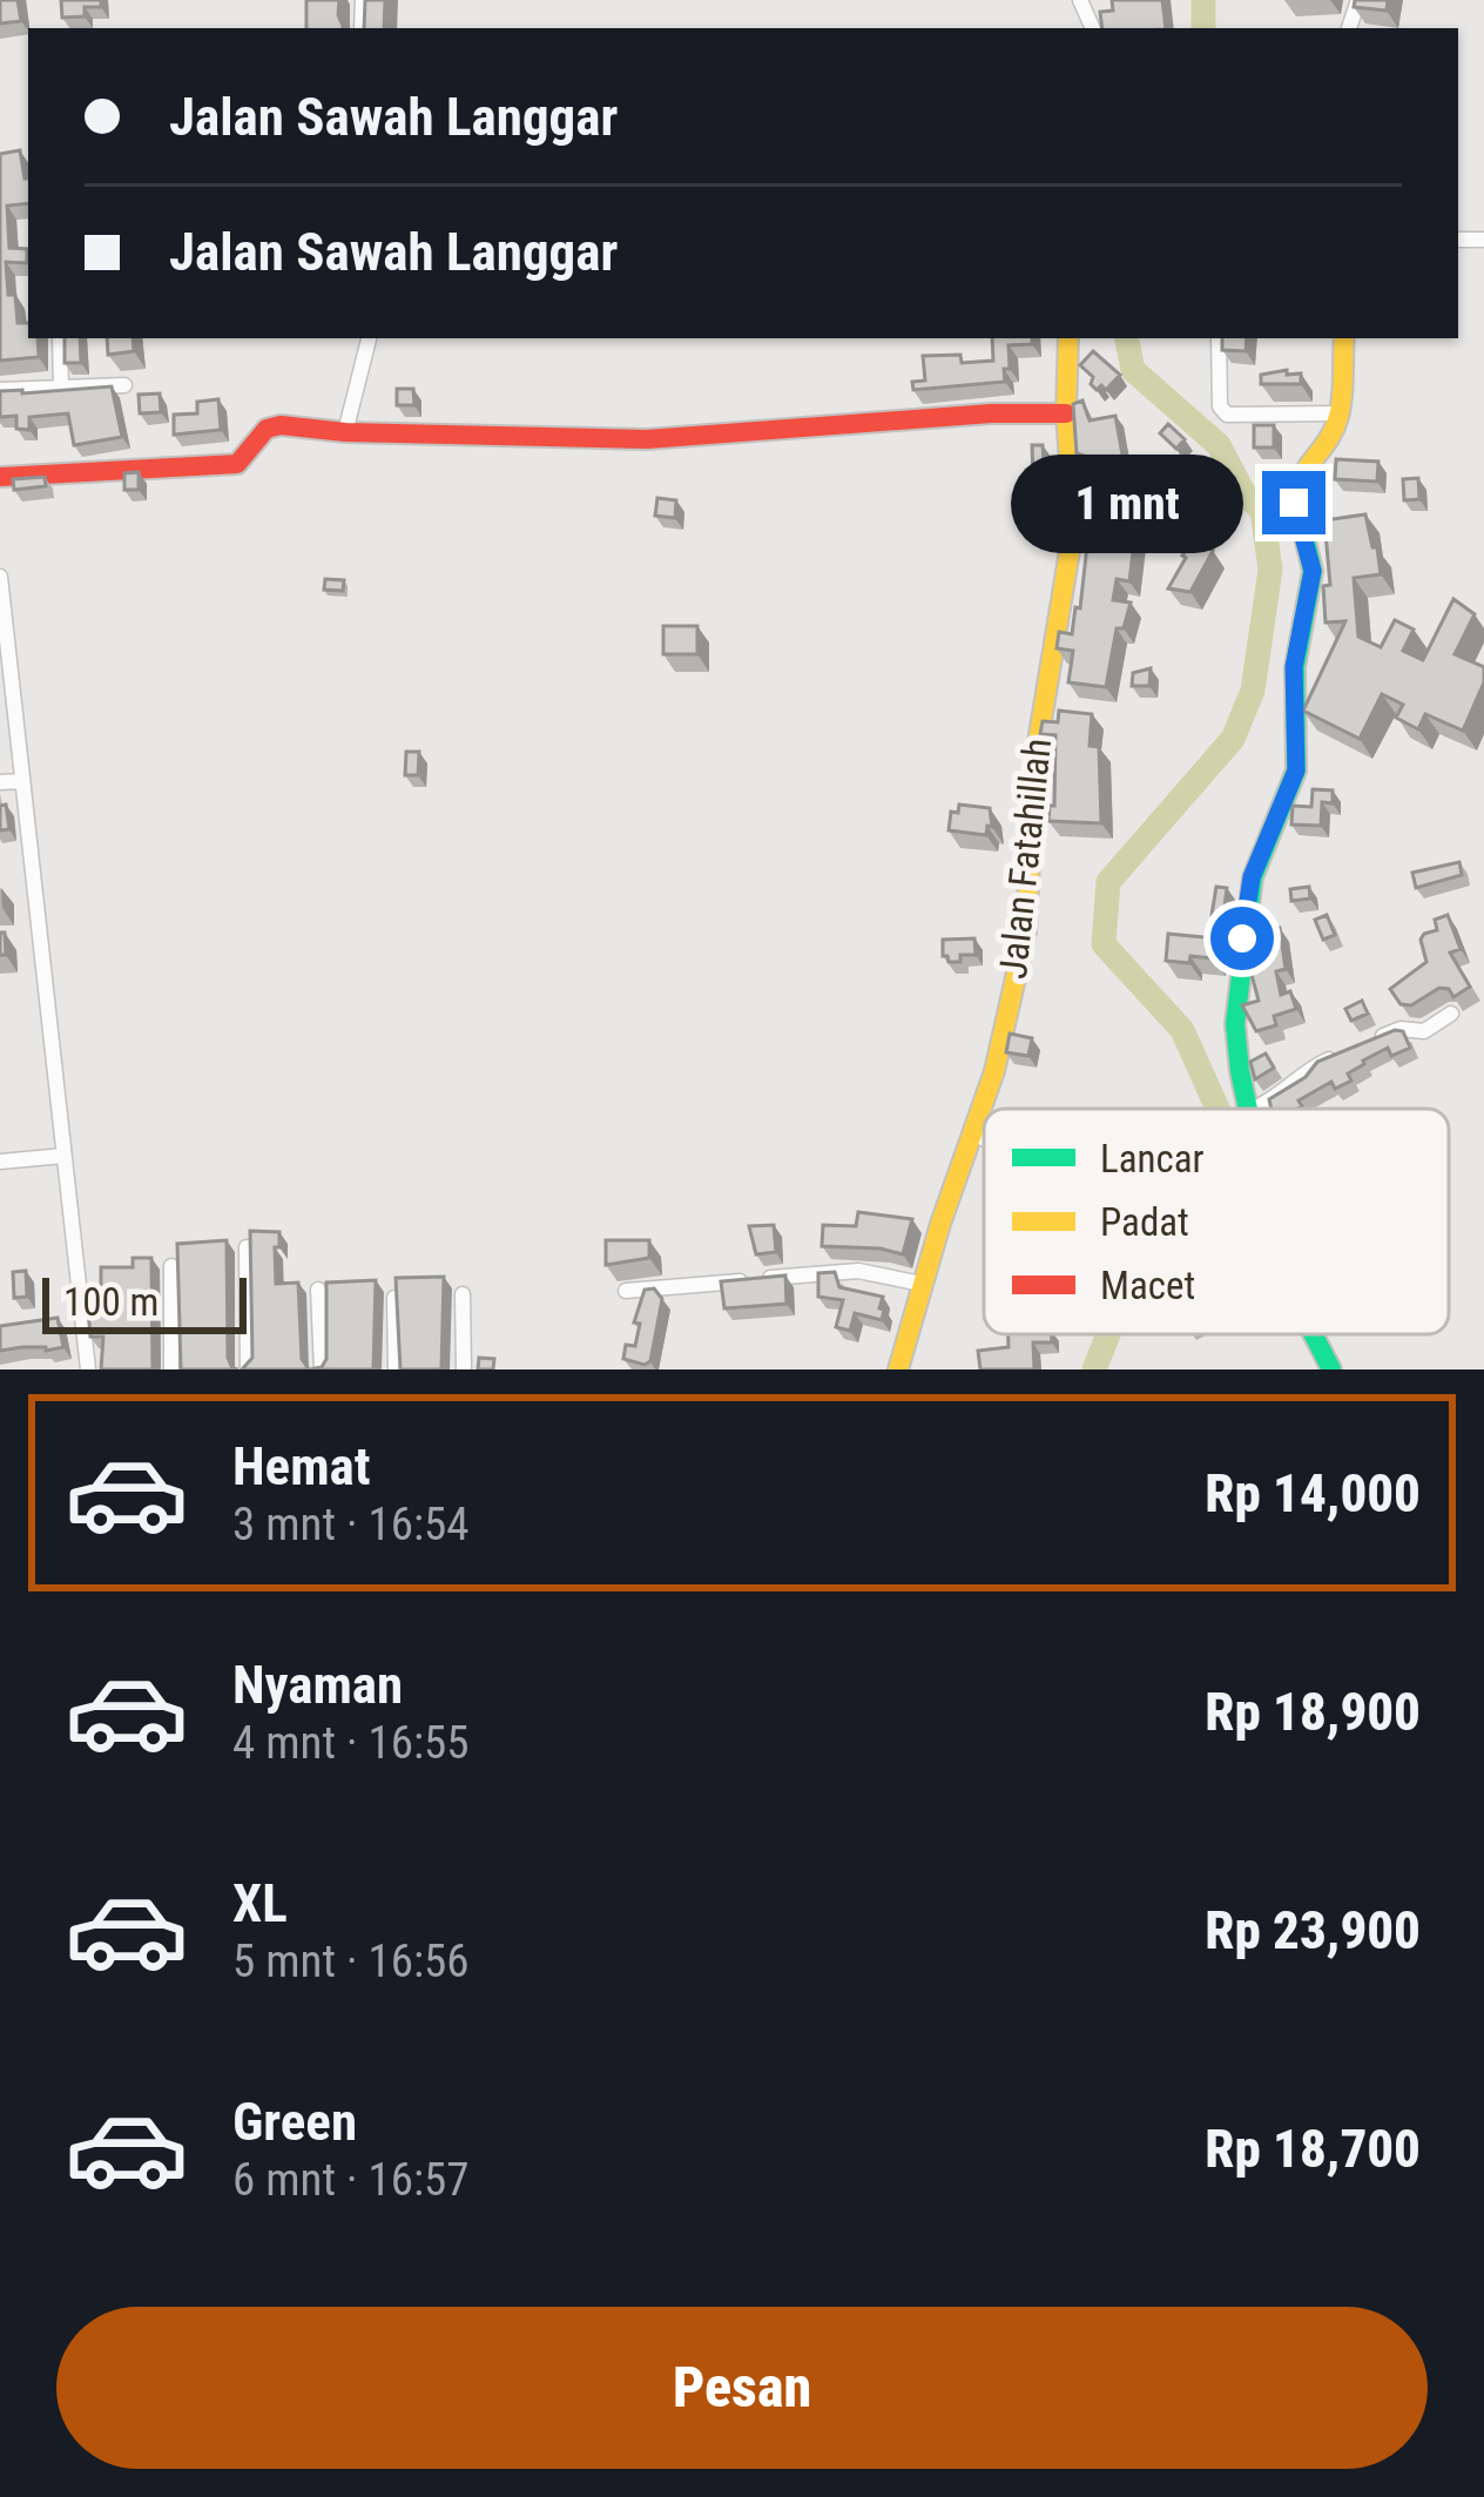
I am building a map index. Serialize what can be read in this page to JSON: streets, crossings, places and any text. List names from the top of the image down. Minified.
{"streets":{"street":["Jalan Fatahillah"]},"legend":["Lancar","Padat","Macet"],"scale_bar":"100 m","page":{"banner":["Jalan Sawah Langgar","Jalan Sawah Langgar"],"bubble":"1 mnt","scale":"100 m","list":[{"name":"Hemat","note":"3 mnt · 16:54","value":"Rp 14,000"},{"name":"Nyaman","note":"4 mnt · 16:55","value":"Rp 18,900"},{"name":"XL","note":"5 mnt · 16:56","value":"Rp 23,900"},{"name":"Green","note":"6 mnt · 16:57","value":"Rp 18,700"}],"buttons":"Pesan"}}
